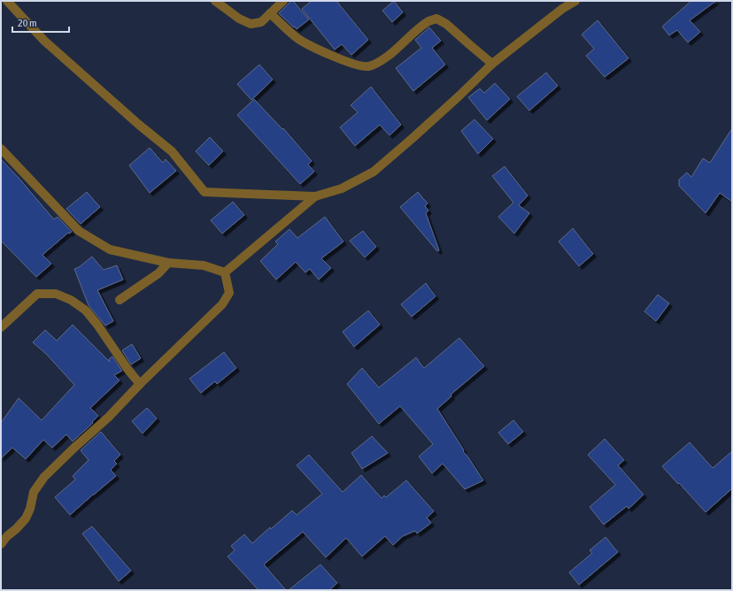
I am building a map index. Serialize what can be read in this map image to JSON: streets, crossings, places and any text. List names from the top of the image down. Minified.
{"scale_bar":"20 m"}
